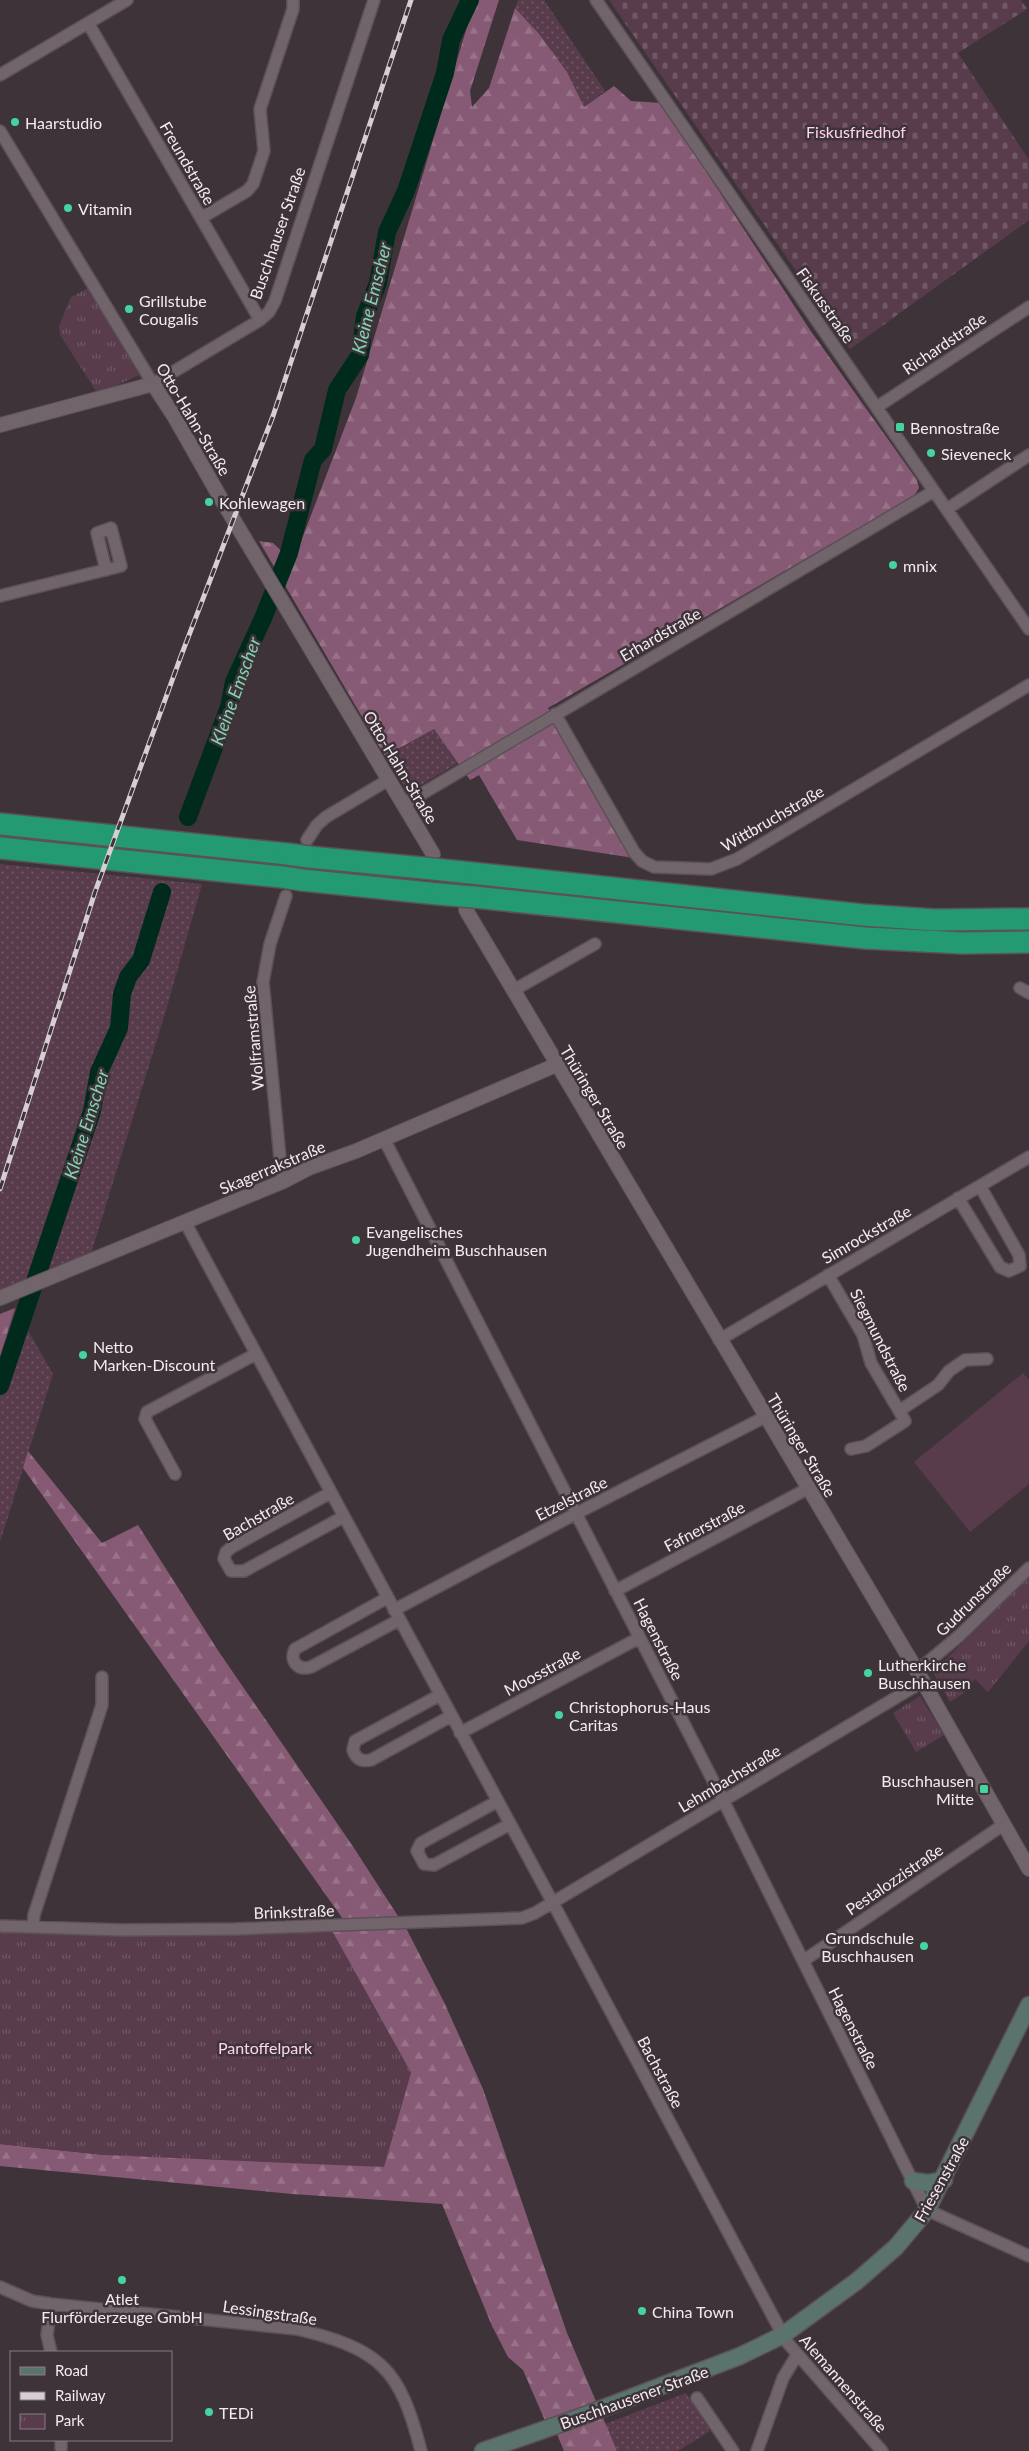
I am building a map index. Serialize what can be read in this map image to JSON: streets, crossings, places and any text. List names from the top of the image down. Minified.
{"streets":{"main road":["Friesenstraße","Buschhausener Straße"],"street":["Freundstraße","Buschhauser Straße","Fiskusstraße","Richardstraße","Otto-Hahn-Straße","Erhardstraße","Wittbruchstraße","Wolframstraße","Thüringer Straße","Skagerrakstraße","Simrockstraße","Siegmundstraße","Etzelstraße","Bachstraße","Fafnerstraße","Gudrunstraße","Hagenstraße","Moosstraße","Lehmbachstraße","Pestalozzistraße","Brinkstraße","Lessingstraße","Alemannenstraße"]},"crossings":[["Freundstraße","Buschhauser Straße"],["Buschhauser Straße","Otto-Hahn-Straße"],["Fiskusstraße","Richardstraße"],["Fiskusstraße","Erhardstraße"],["Otto-Hahn-Straße","Erhardstraße"],["Erhardstraße","Wittbruchstraße"],["Wolframstraße","Skagerrakstraße"],["Thüringer Straße","Skagerrakstraße"],["Thüringer Straße","Simrockstraße"],["Thüringer Straße","Etzelstraße"],["Thüringer Straße","Fafnerstraße"],["Thüringer Straße","Gudrunstraße"],["Thüringer Straße","Lehmbachstraße"],["Thüringer Straße","Pestalozzistraße"],["Skagerrakstraße","Bachstraße"],["Skagerrakstraße","Hagenstraße"],["Simrockstraße","Siegmundstraße"],["Etzelstraße","Bachstraße"],["Etzelstraße","Hagenstraße"],["Bachstraße","Moosstraße"],["Bachstraße","Lehmbachstraße"],["Bachstraße","Brinkstraße"],["Bachstraße","Friesenstraße"],["Bachstraße","Alemannenstraße"],["Bachstraße","Buschhausener Straße"],["Fafnerstraße","Hagenstraße"],["Gudrunstraße","Lehmbachstraße"],["Hagenstraße","Moosstraße"],["Hagenstraße","Lehmbachstraße"],["Hagenstraße","Pestalozzistraße"],["Hagenstraße","Friesenstraße"],["Lehmbachstraße","Brinkstraße"],["Friesenstraße","Alemannenstraße"],["Friesenstraße","Buschhausener Straße"],["Alemannenstraße","Buschhausener Straße"]],"water":["Kleine Emscher"],"parks":["Fiskusfriedhof","Pantoffelpark"],"places":{"other":["Haarstudio","Vitamin","Grillstube Cougalis","Sieveneck","Kohlewagen","mnix","Evangelisches Jugendheim Buschhausen","Netto Marken-Discount","Lutherkirche Buschhausen","Christophorus-Haus Caritas","Grundschule Buschhausen","Atlet Flurförderzeuge GmbH","China Town","TEDi"],"transit":["Bennostraße","Buschhausen Mitte"]},"legend":["Road","Railway","Park"]}
